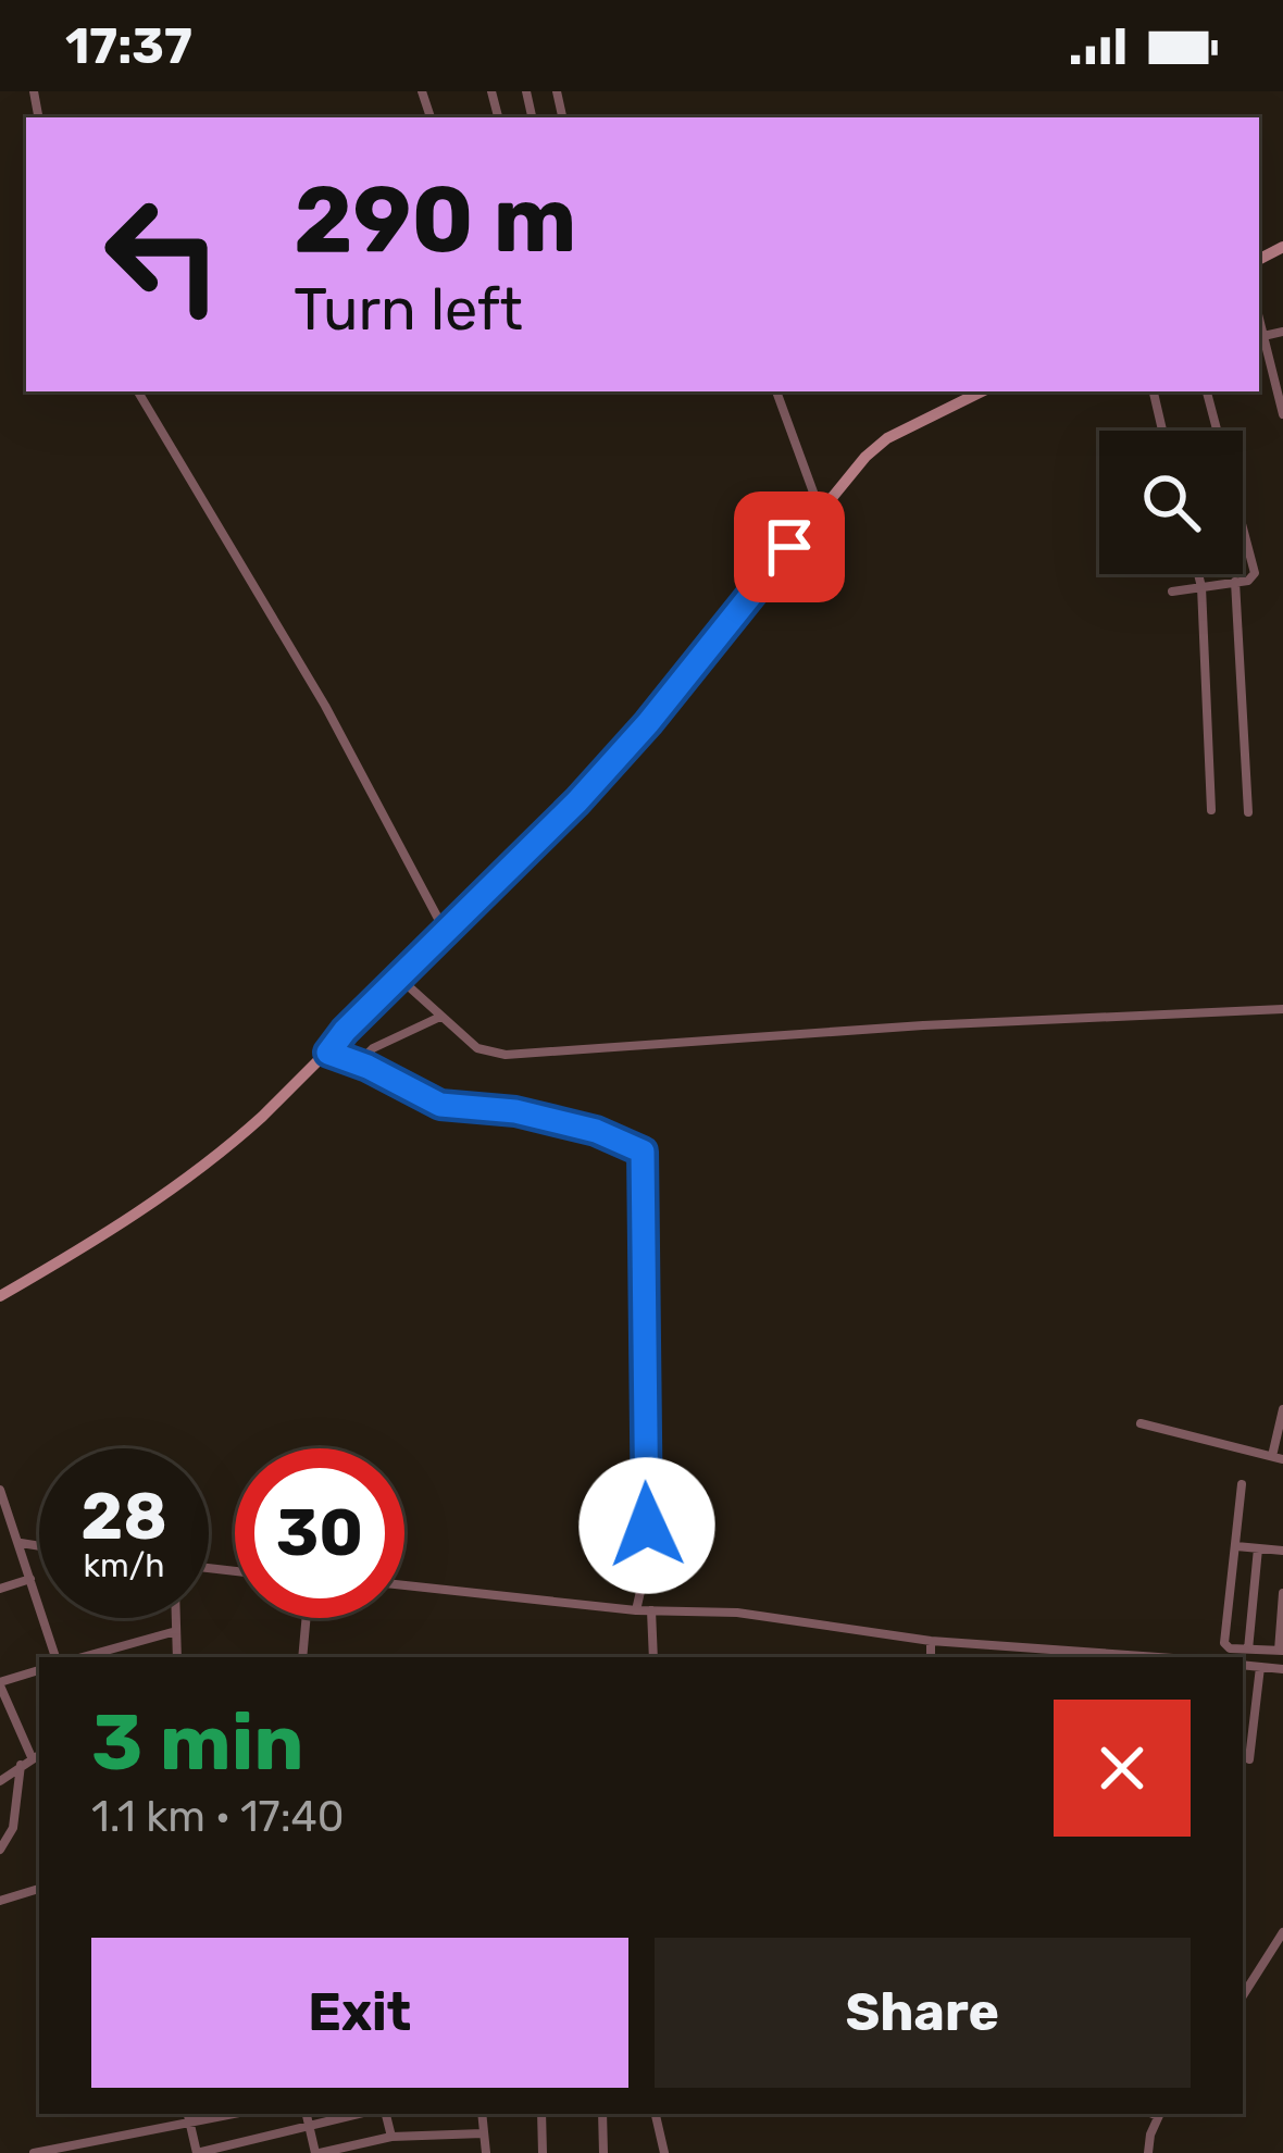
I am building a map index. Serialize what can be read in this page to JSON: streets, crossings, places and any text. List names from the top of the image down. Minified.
{"page":{"status":"17:37","turn":["290 m","Turn left"],"speed":"28 km/h","limit":"30","heading":["3 min","1.1 km · 17:40"],"buttons":["Exit","Share"]}}
